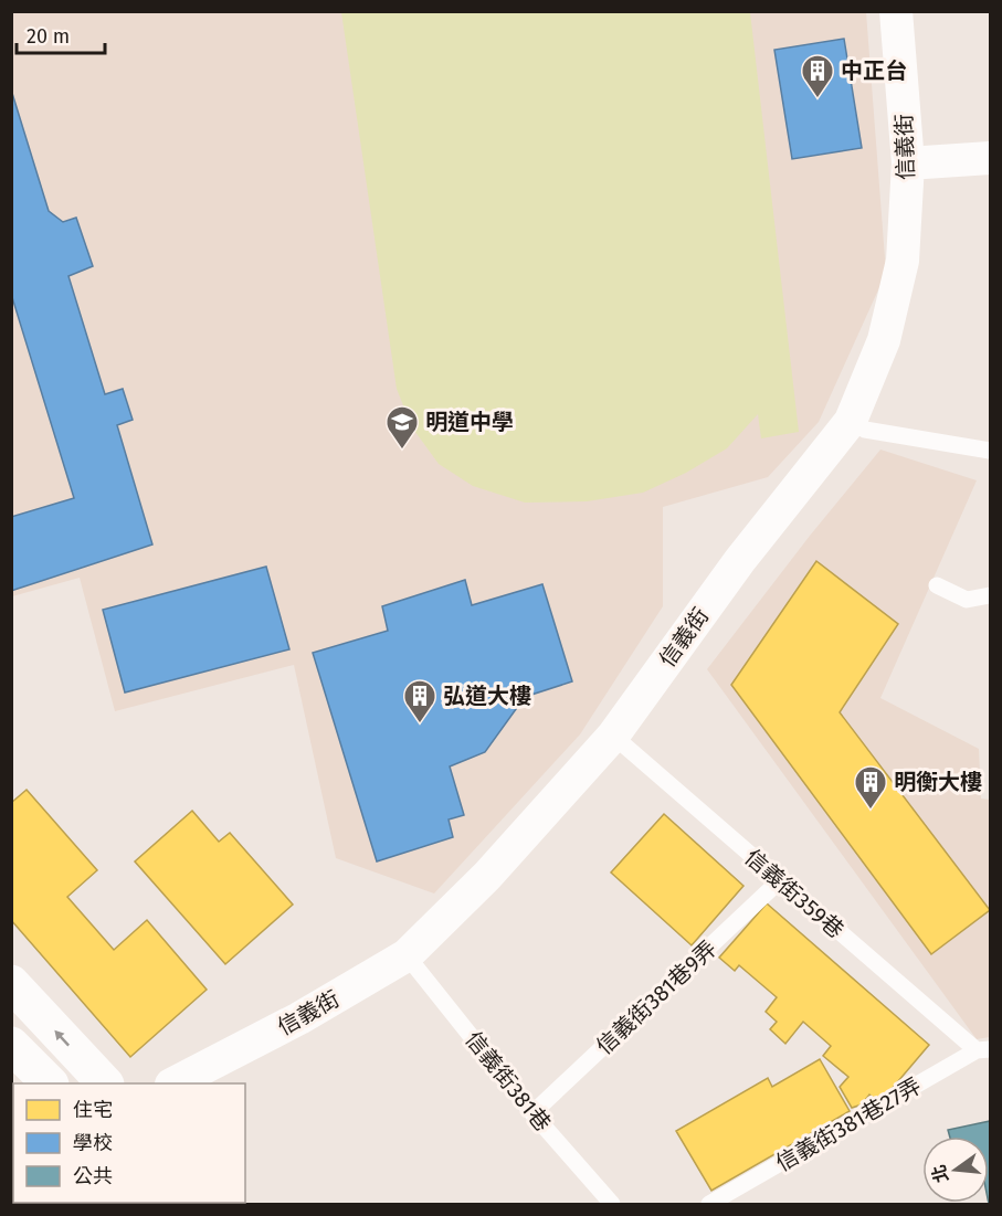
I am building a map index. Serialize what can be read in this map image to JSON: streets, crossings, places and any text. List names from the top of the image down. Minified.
{"streets":{"street":["信義街"],"lane":["信義街359巷","信義街381巷9弄","信義街381巷","信義街381巷27弄"]},"crossings":[["信義街","信義街359巷"],["信義街","信義街381巷"],["信義街359巷","信義街381巷9弄"],["信義街359巷","信義街381巷27弄"],["信義街381巷9弄","信義街381巷"]],"places":{"building":["中正台","弘道大樓","明衡大樓"],"school or university":["明道中學"]},"legend":["住宅","學校","公共"],"scale_bar":"20 m","north":"left"}
